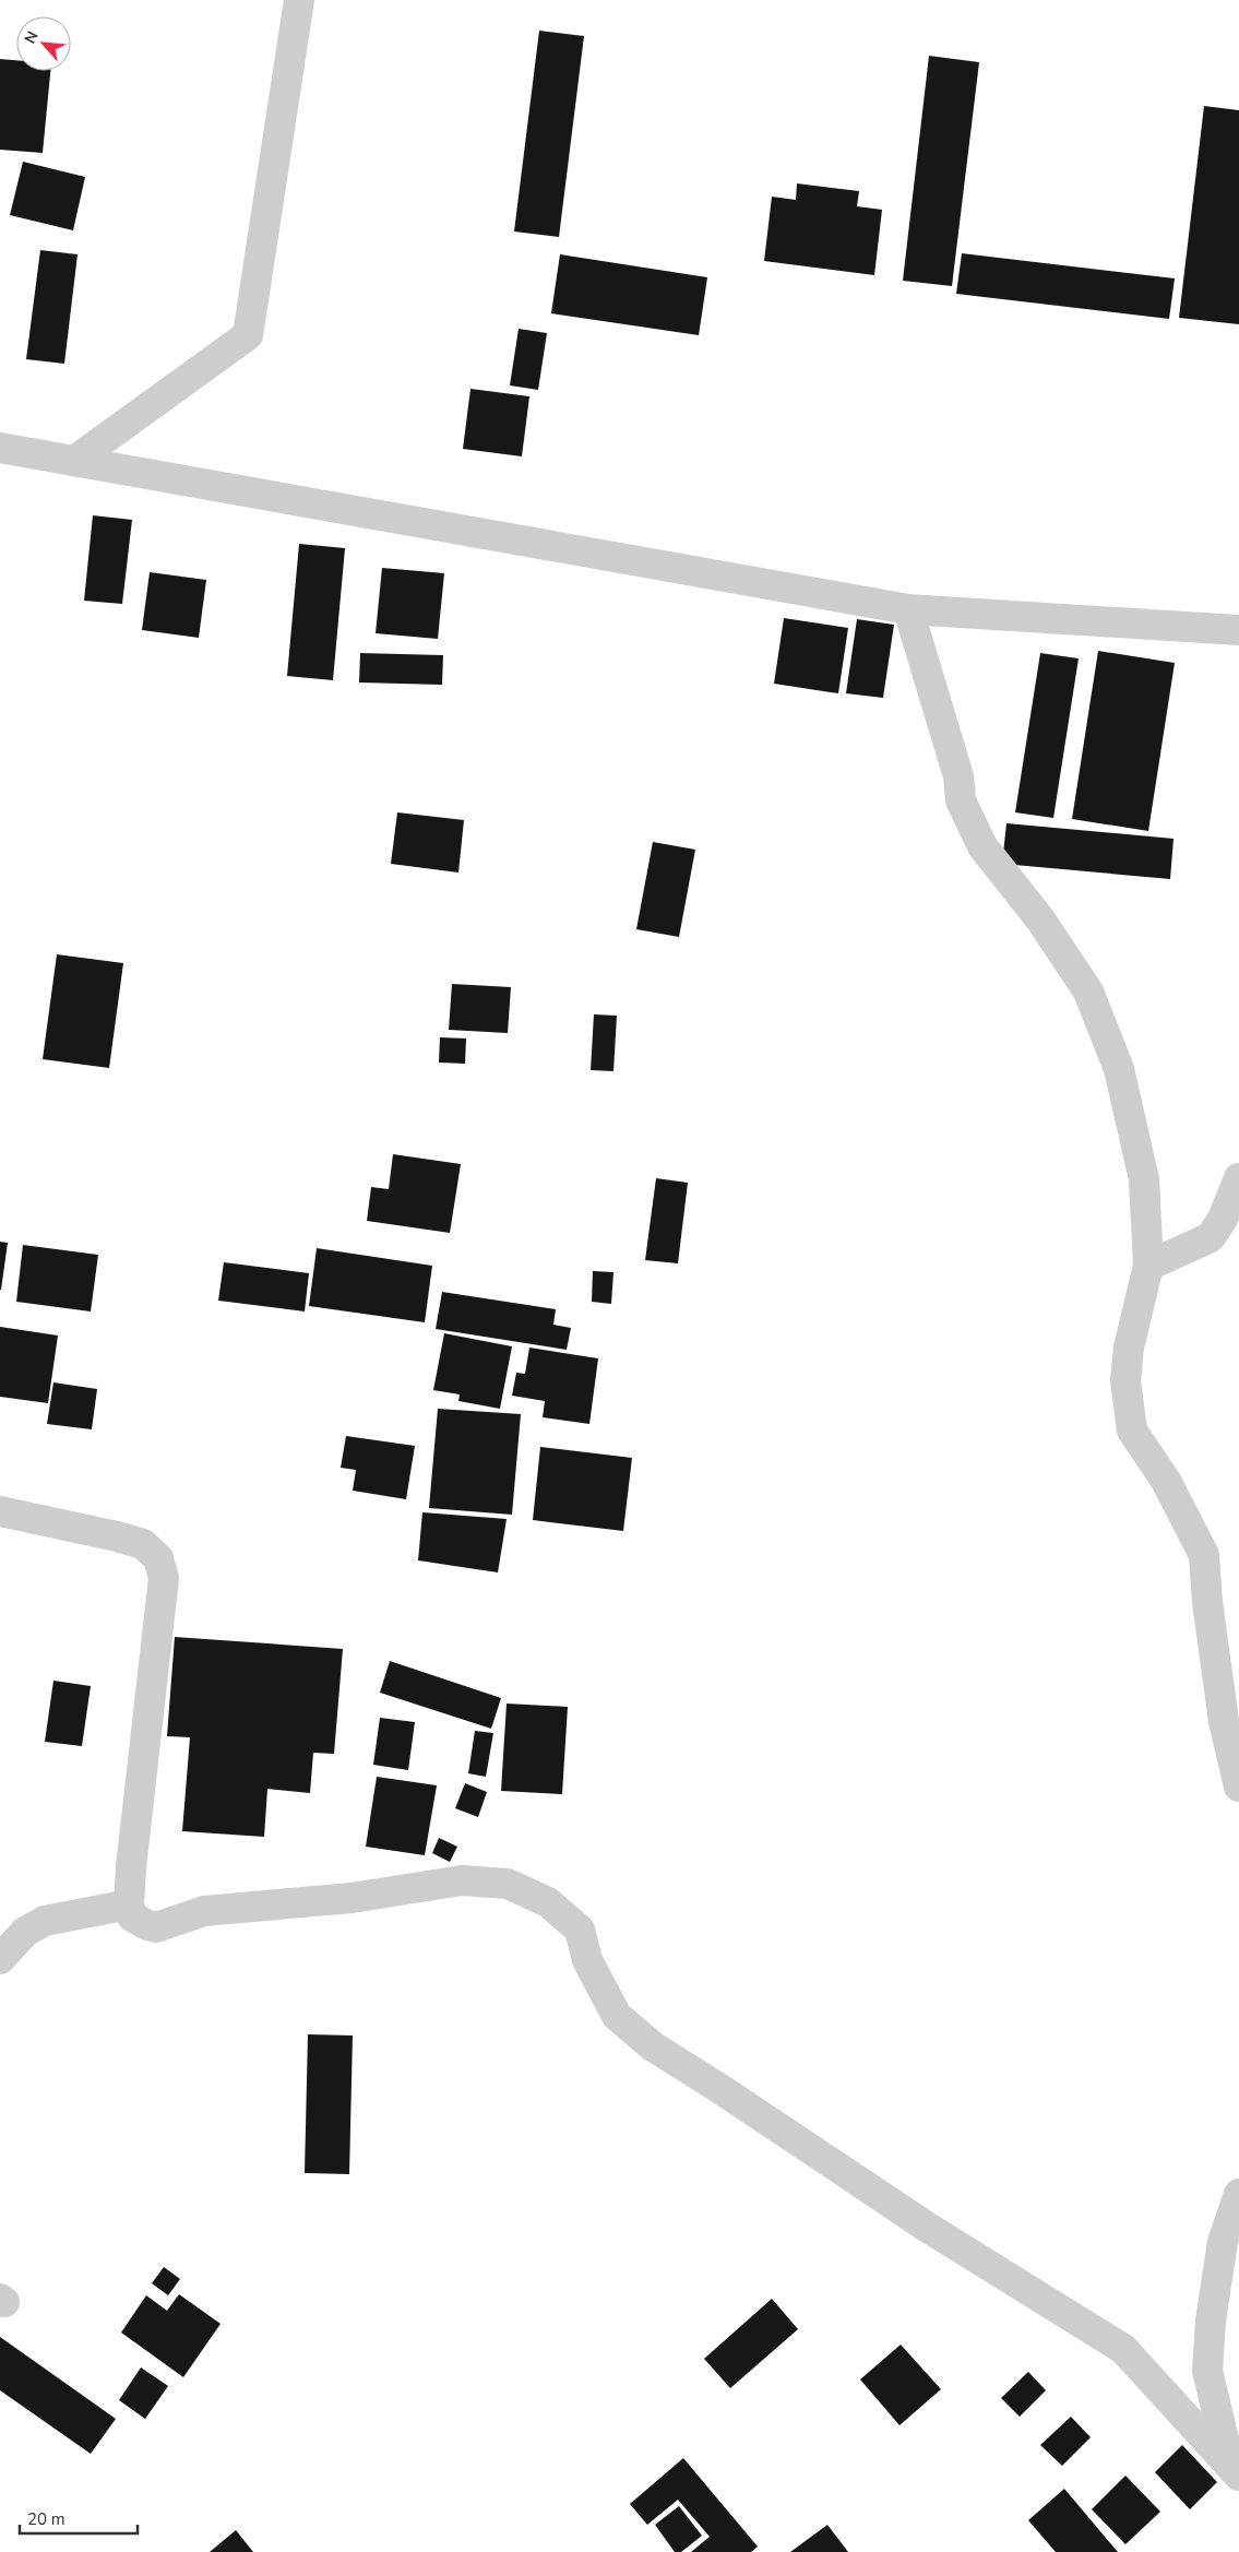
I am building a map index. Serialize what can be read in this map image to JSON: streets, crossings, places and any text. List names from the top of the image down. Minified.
{"scale_bar":"20 m","north":"top left"}
